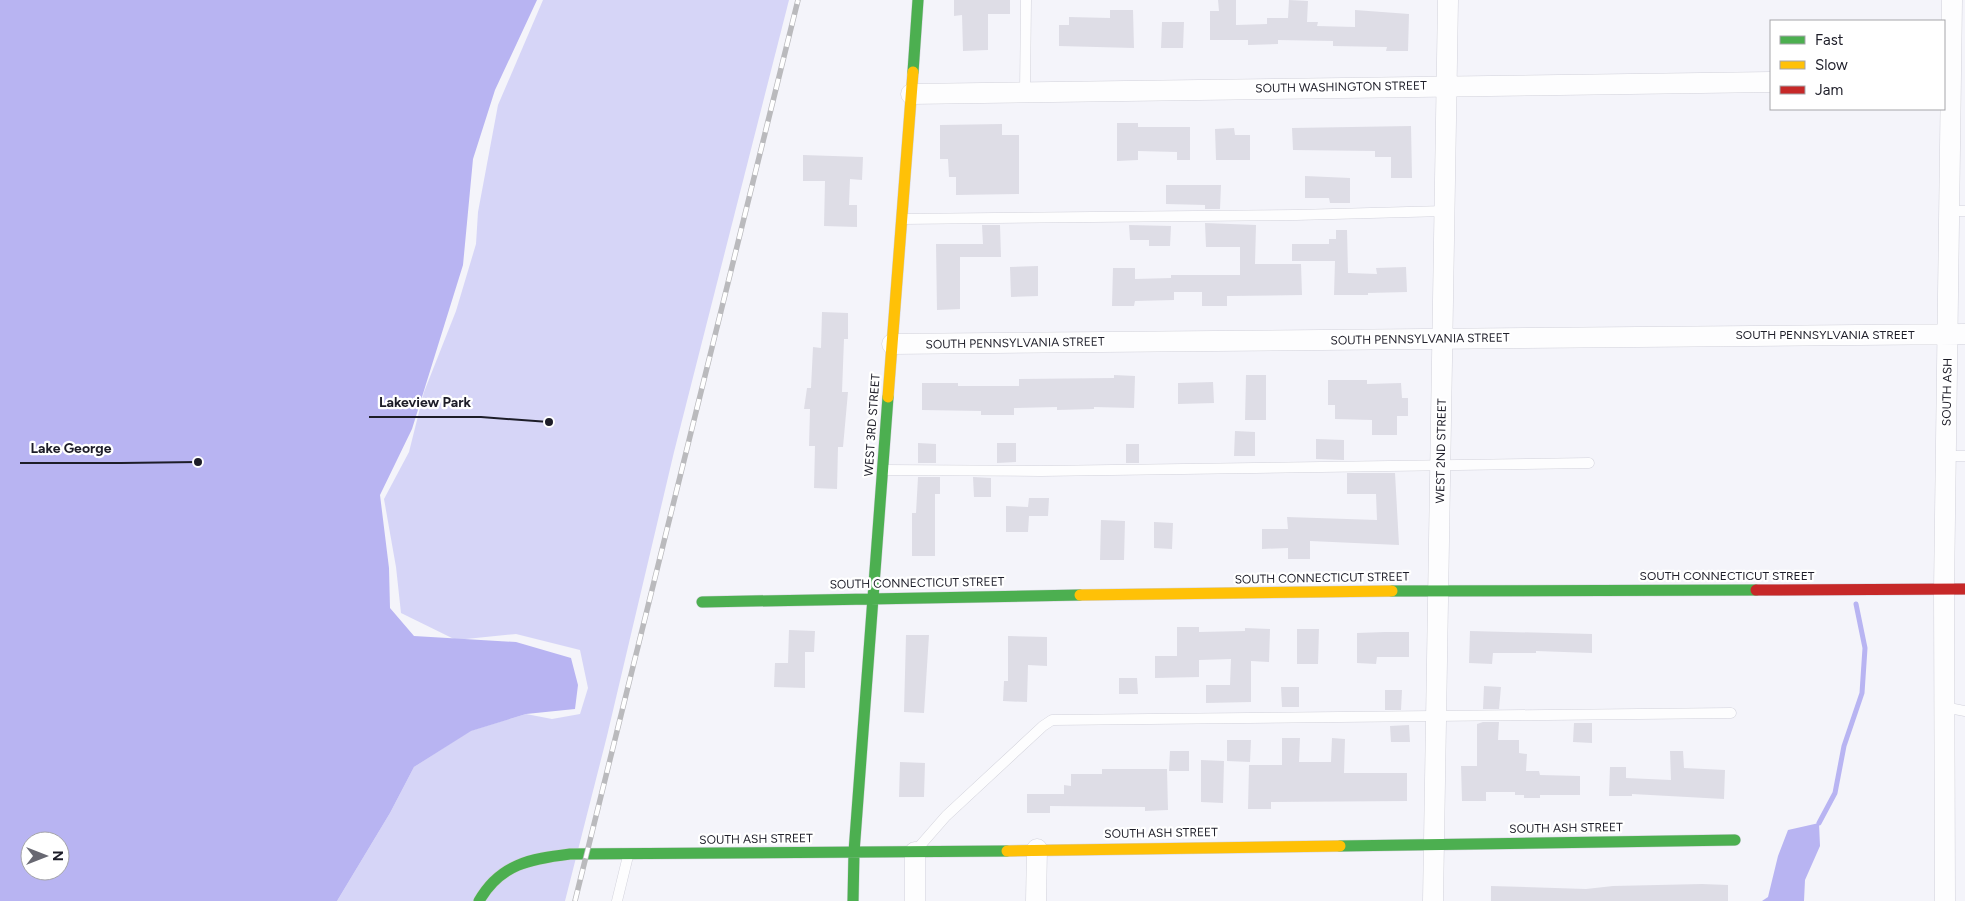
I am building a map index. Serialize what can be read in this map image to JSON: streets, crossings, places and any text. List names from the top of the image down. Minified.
{"streets":{"street":["SOUTH WASHINGTON STREET","SOUTH PENNSYLVANIA STREET","SOUTH ASH","WEST 3RD STREET","WEST 2ND STREET","SOUTH CONNECTICUT STREET","SOUTH ASH STREET"]},"crossings":[["SOUTH WASHINGTON STREET","WEST 3RD STREET"],["SOUTH WASHINGTON STREET","WEST 2ND STREET"],["SOUTH PENNSYLVANIA STREET","SOUTH ASH"],["SOUTH PENNSYLVANIA STREET","WEST 3RD STREET"],["SOUTH PENNSYLVANIA STREET","WEST 2ND STREET"],["SOUTH ASH","SOUTH CONNECTICUT STREET"],["WEST 3RD STREET","SOUTH CONNECTICUT STREET"],["WEST 3RD STREET","SOUTH ASH STREET"],["WEST 2ND STREET","SOUTH CONNECTICUT STREET"],["WEST 2ND STREET","SOUTH ASH STREET"]],"places":["Lakeview Park","Lake George"],"legend":["Fast","Slow","Jam"],"north":"right"}
